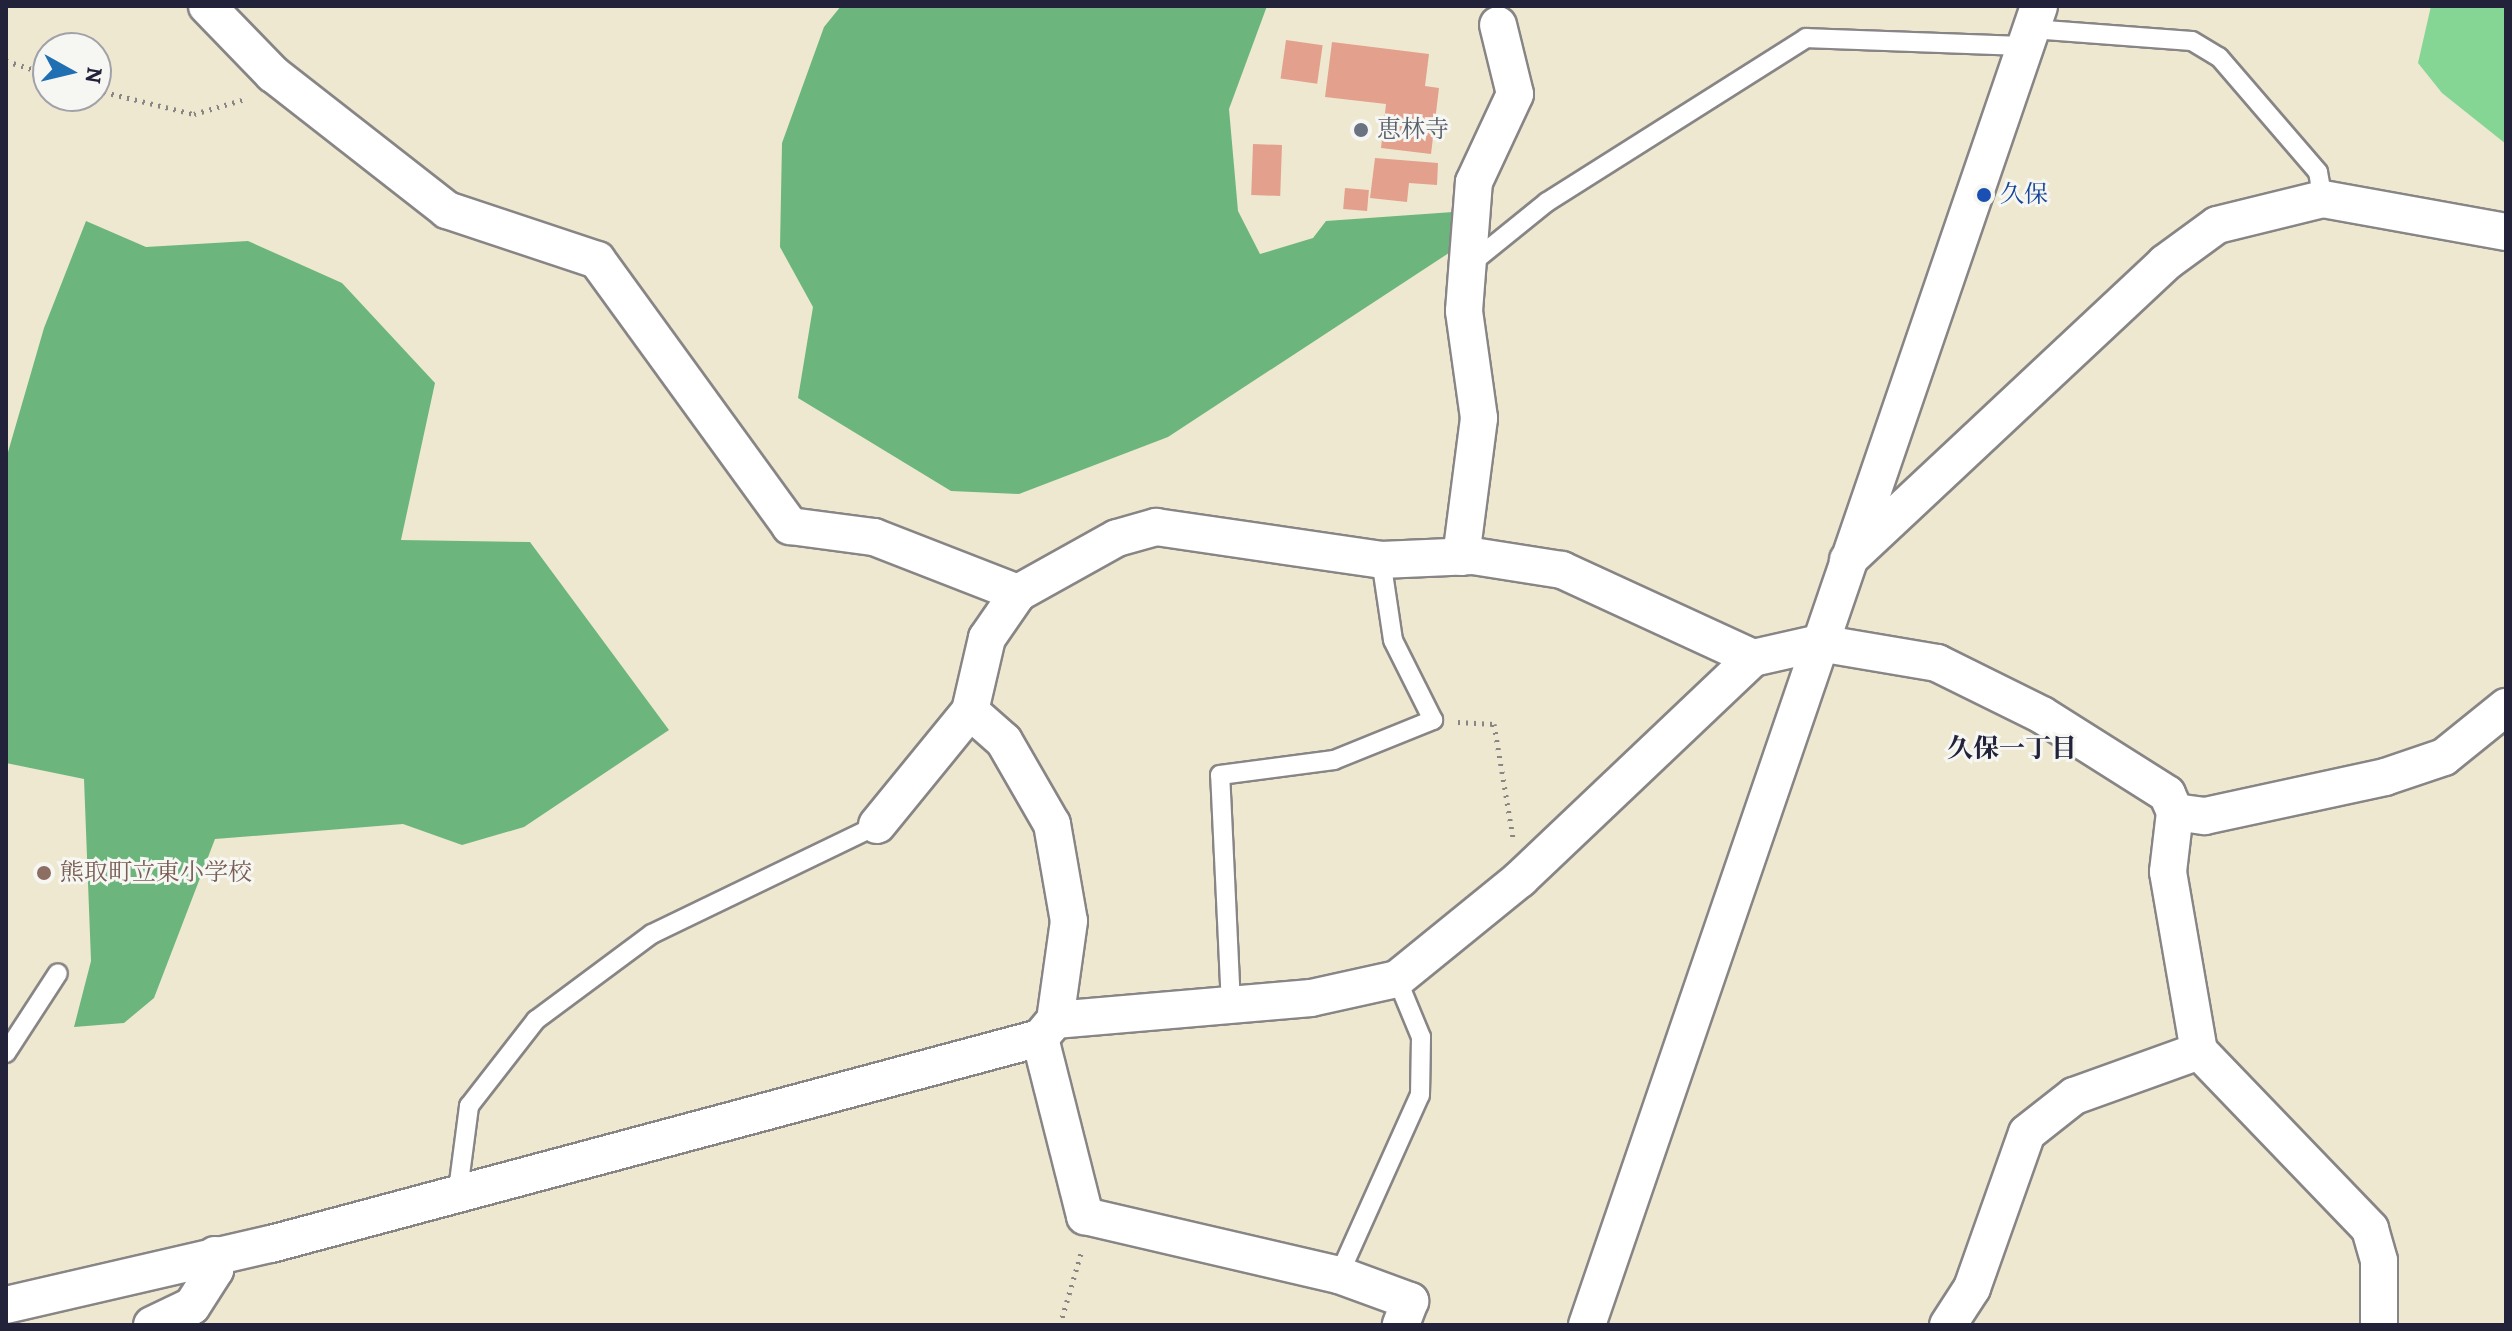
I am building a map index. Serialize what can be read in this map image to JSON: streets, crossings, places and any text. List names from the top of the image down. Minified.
{"districts":["久保一丁目"],"places":["恵林寺","久保","熊取町立東小学校"],"north":"right"}
